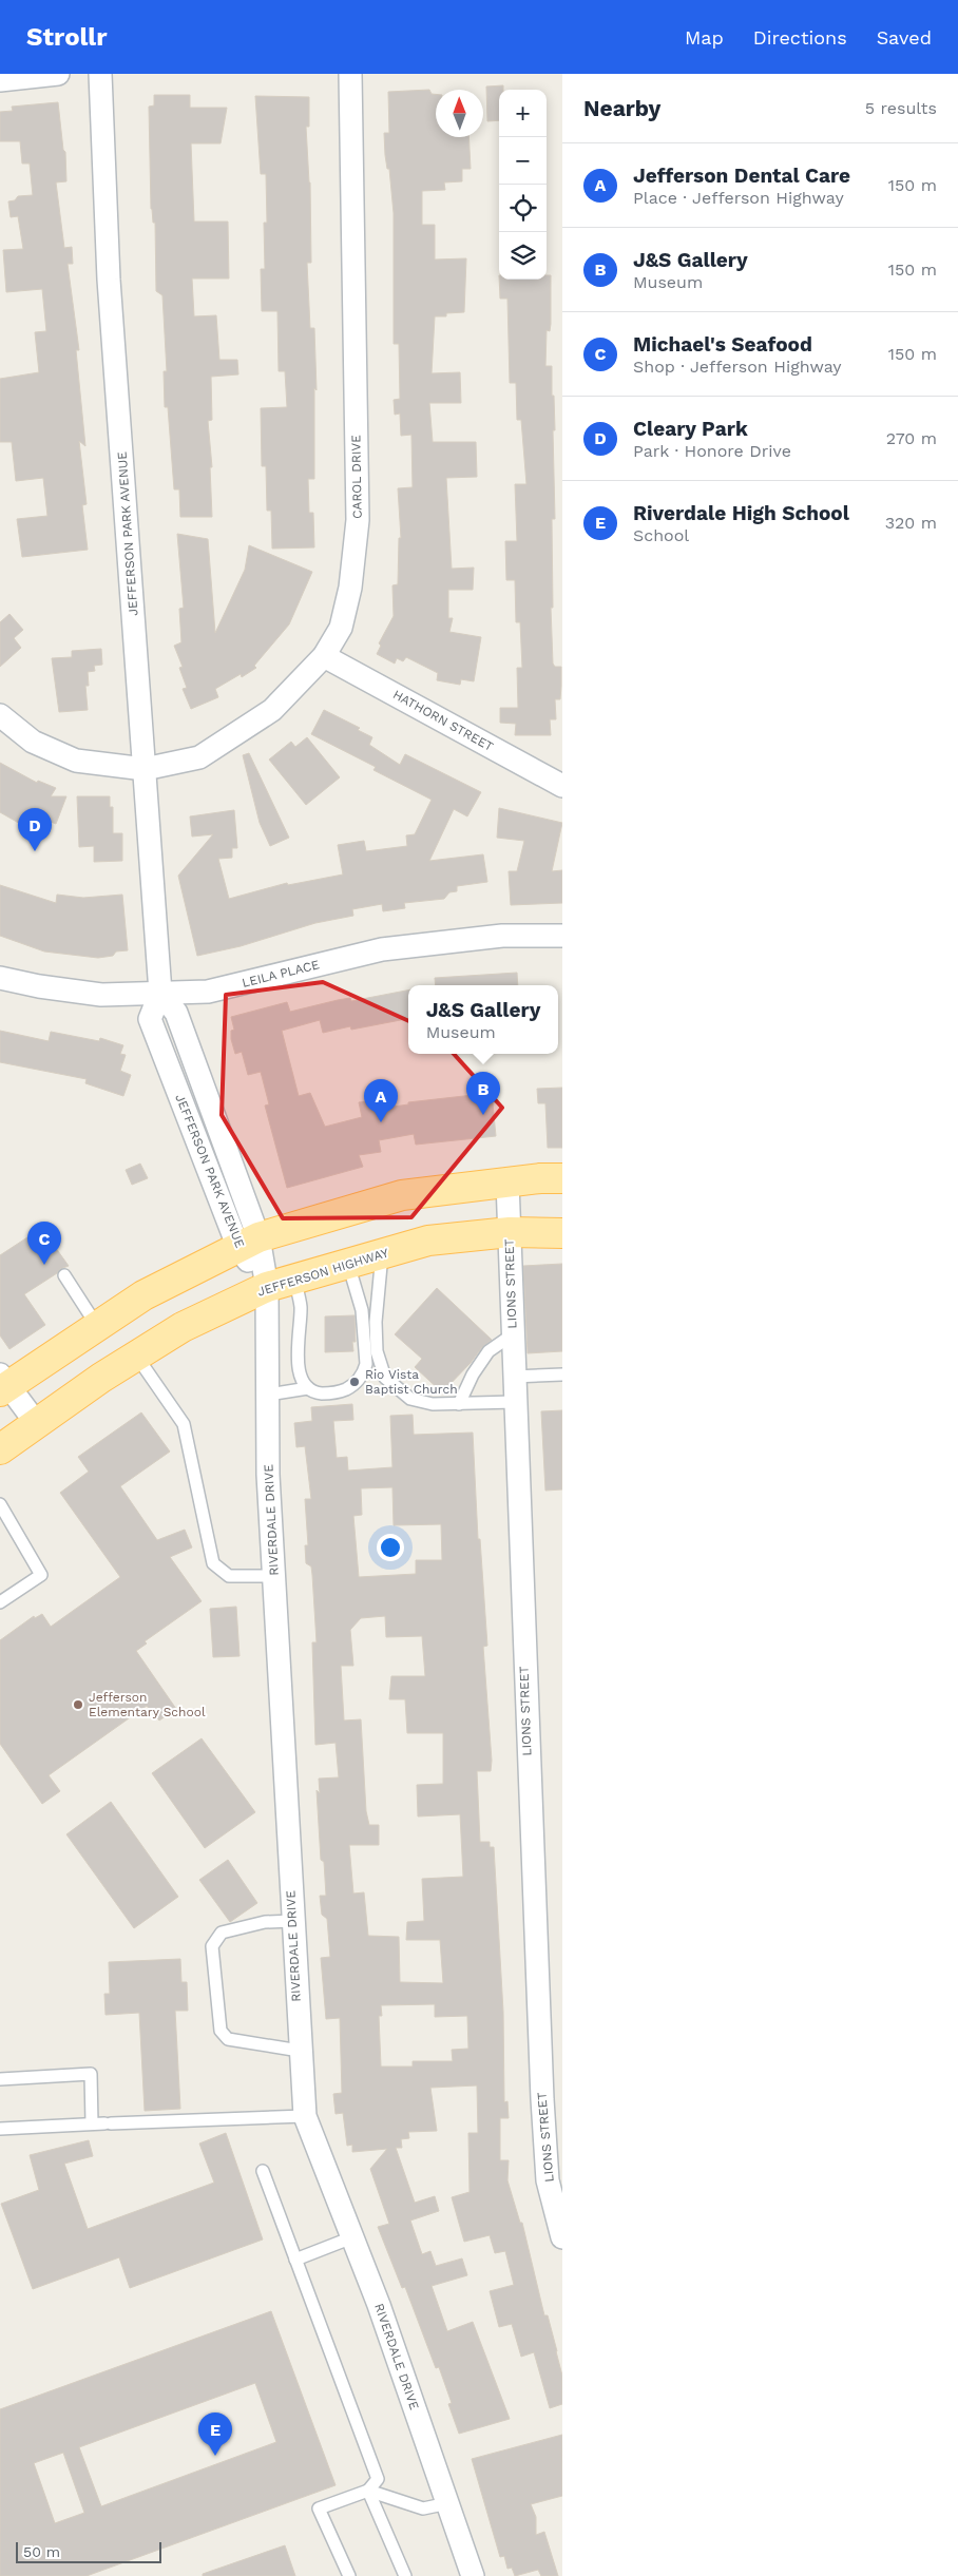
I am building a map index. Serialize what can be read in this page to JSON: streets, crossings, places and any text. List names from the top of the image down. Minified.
{"streets":{"main road":["JEFFERSON HIGHWAY"],"street":["CAROL DRIVE","JEFFERSON PARK AVENUE","HATHORN STREET","LEILA PLACE","LIONS STREET","RIVERDALE DRIVE"]},"crossings":[["CAROL DRIVE","JEFFERSON PARK AVENUE"],["CAROL DRIVE","HATHORN STREET"],["JEFFERSON PARK AVENUE","LEILA PLACE"],["JEFFERSON PARK AVENUE","JEFFERSON HIGHWAY"],["JEFFERSON PARK AVENUE","RIVERDALE DRIVE"],["JEFFERSON HIGHWAY","LIONS STREET"],["JEFFERSON HIGHWAY","RIVERDALE DRIVE"]],"places":["Rio Vista Baptist Church","Jefferson Elementary School"],"scale_bar":"50 m","north":"top","page":{"header":"Strollr","nav":["Map","Directions","Saved"],"heading":["Nearby","5 results"],"map_buttons":["+","−"],"list":[{"mark":"A","name":"Jefferson Dental Care","note":"Place · Jefferson Highway","value":"150 m"},{"mark":"B","name":"J&S Gallery","note":"Museum","value":"150 m"},{"mark":"C","name":"Michael's Seafood","note":"Shop · Jefferson Highway","value":"150 m"},{"mark":"D","name":"Cleary Park","note":"Park · Honore Drive","value":"270 m"},{"mark":"E","name":"Riverdale High School","note":"School","value":"320 m"}],"pins":["D","B","A","C","E"],"popup":["J&S Gallery","Museum"],"scale":"50 m"}}
